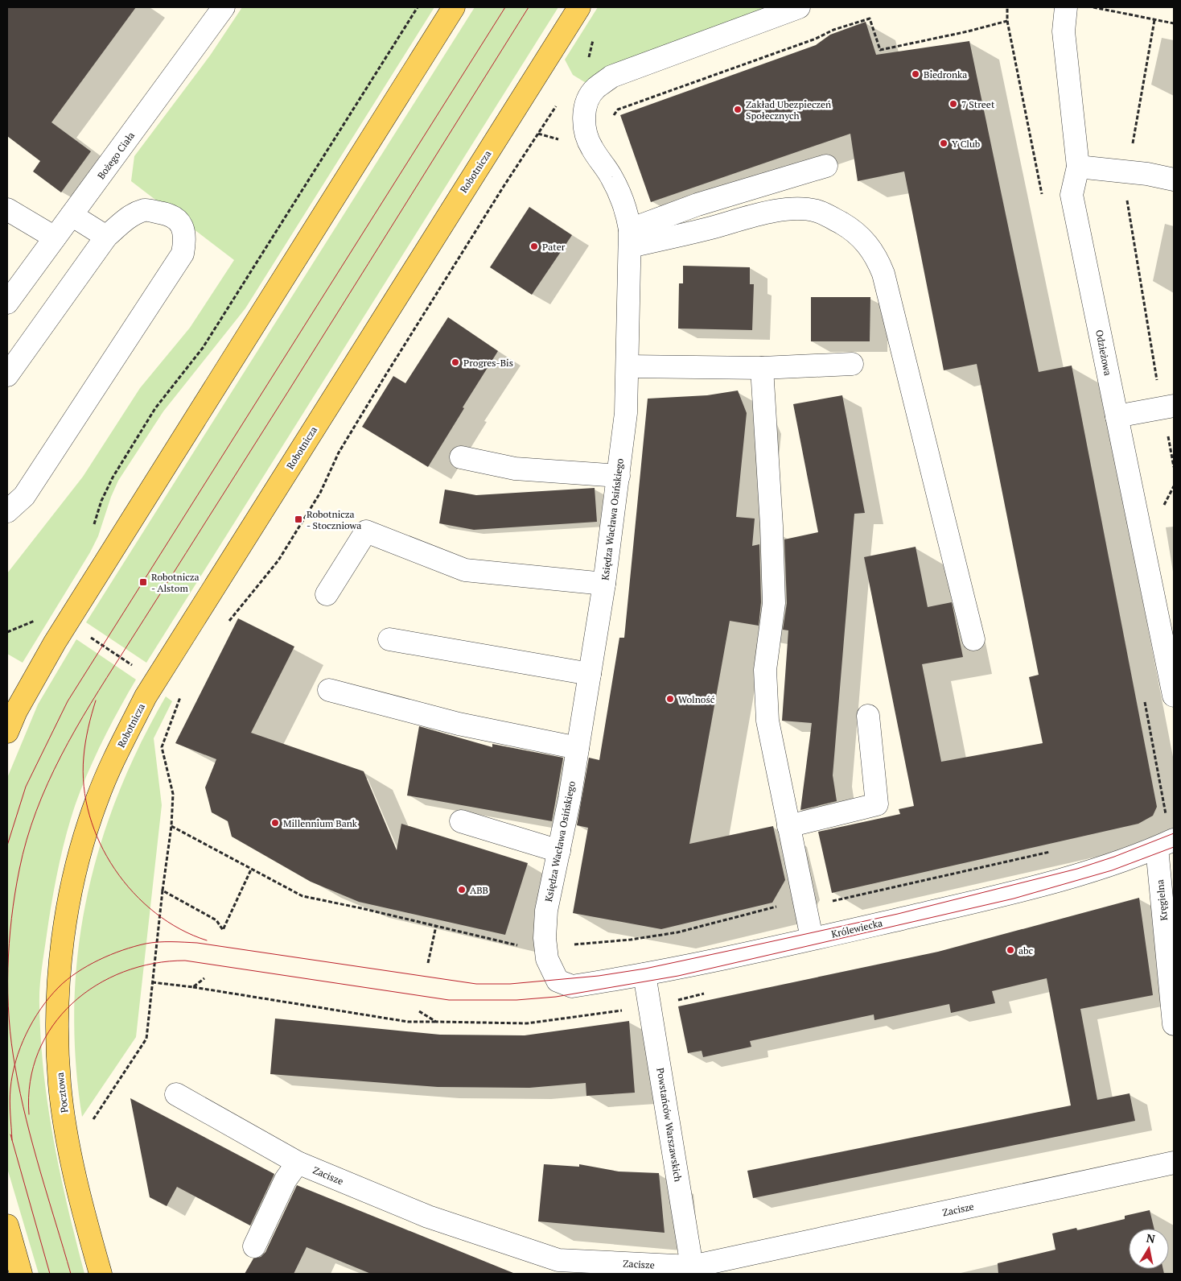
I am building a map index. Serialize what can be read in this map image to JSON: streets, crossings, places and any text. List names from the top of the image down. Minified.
{"streets":{"main road":["Robotnicza","Pocztowa"],"street":["Bożego Ciała","Odzieżowa","Księdza Wacława Osińskiego","Kręgielna","Królewiecka","Powstańców Warszawskich","Zacisze"]},"crossings":[["Robotnicza","Pocztowa"],["Księdza Wacława Osińskiego","Królewiecka"],["Kręgielna","Królewiecka"],["Królewiecka","Powstańców Warszawskich"],["Powstańców Warszawskich","Zacisze"]],"places":{"other":["Biedronka","7 Street","Zakład Ubezpieczeń Społecznych","Y Club","Pater","Progres-Bis","Wolność","Millennium Bank","ABB","abc"],"transit":["Robotnicza - Stoczniowa","Robotnicza - Alstom"]},"north":"top"}
